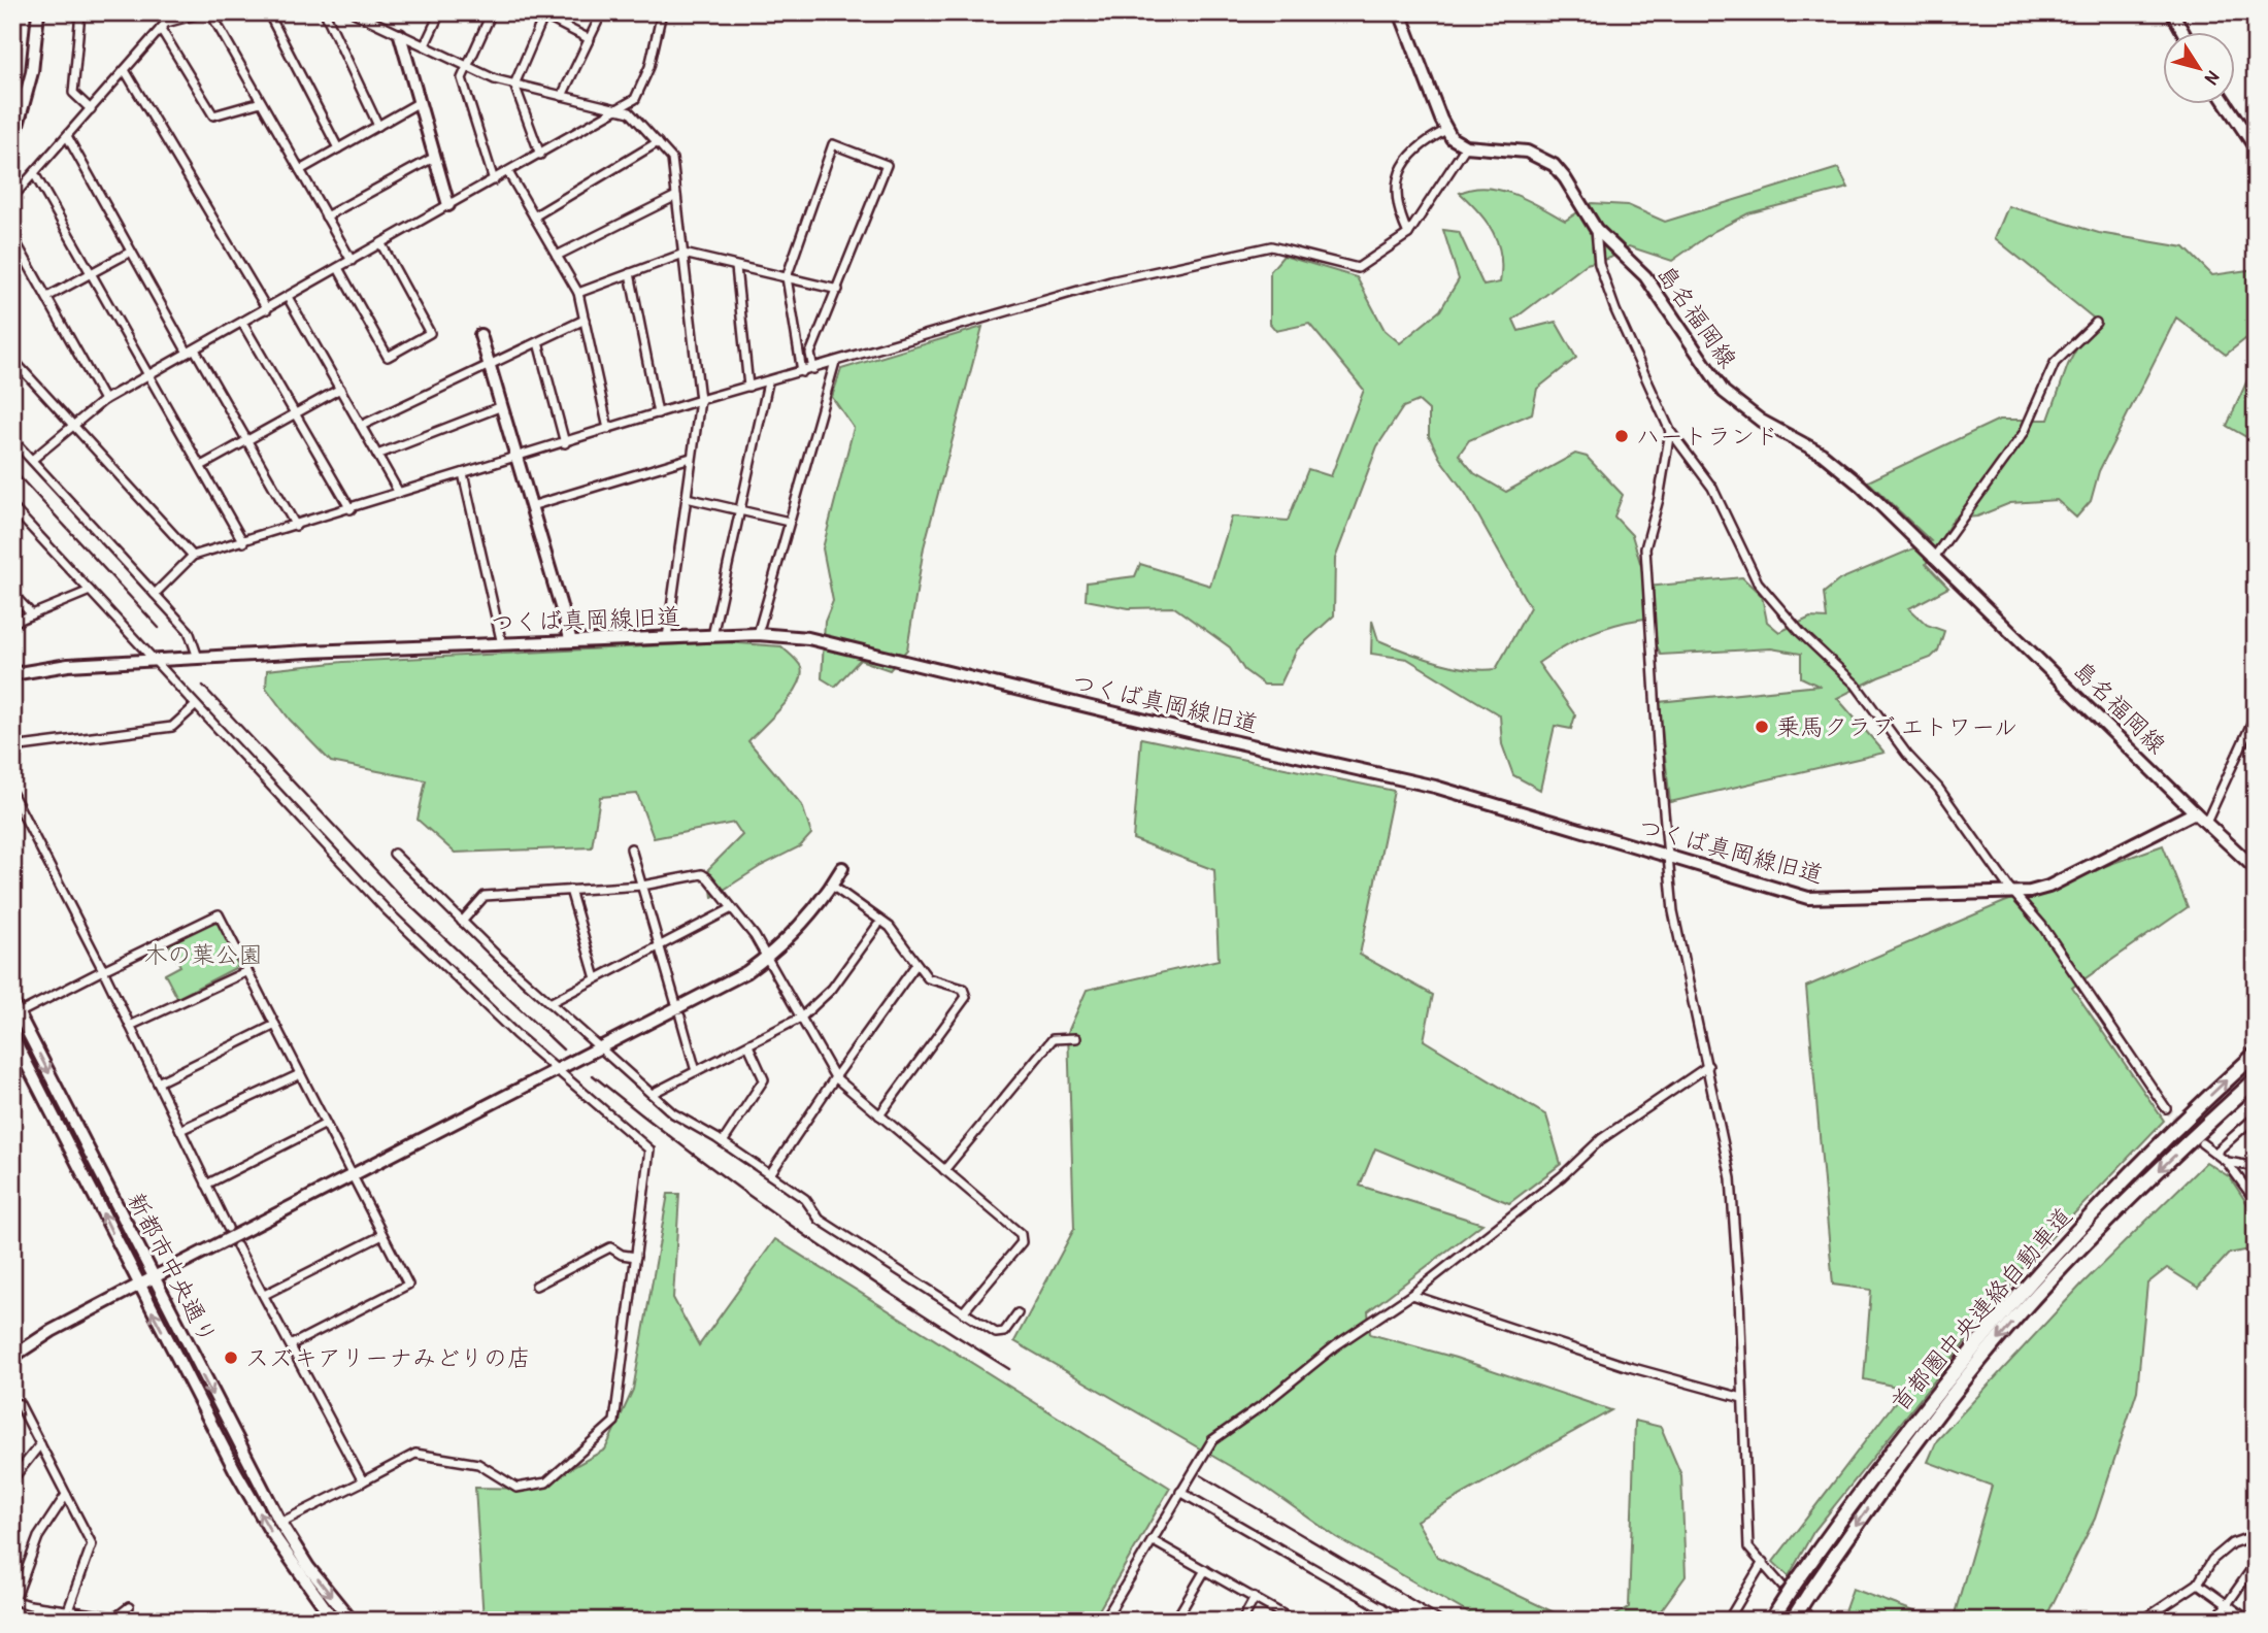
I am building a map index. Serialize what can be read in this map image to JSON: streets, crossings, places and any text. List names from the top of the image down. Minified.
{"streets":{"highway":["首都圏中央連絡自動車道"],"street":["島名福岡線","つくば真岡線旧道","新都市中央通り"]},"crossings":[["島名福岡線","つくば真岡線旧道"]],"parks":["木の葉公園"],"places":["ハートランド","乗馬クラブ エトワール","スズキアリーナみどりの店"],"north":"bottom right"}
